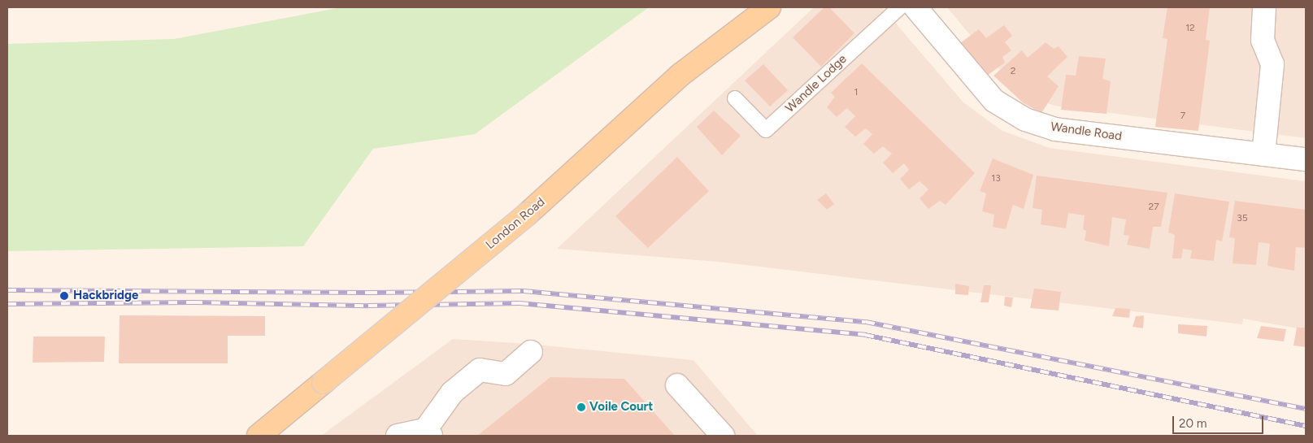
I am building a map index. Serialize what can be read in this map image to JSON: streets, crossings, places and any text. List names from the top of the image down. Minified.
{"streets":{"main road":["London Road"],"street":["Wandle Road"],"lane":["Wandle Lodge"]},"places":["Hackbridge","Voile Court"],"house_numbers":["12","2","1","7","13","27","35"],"scale_bar":"20 m"}
